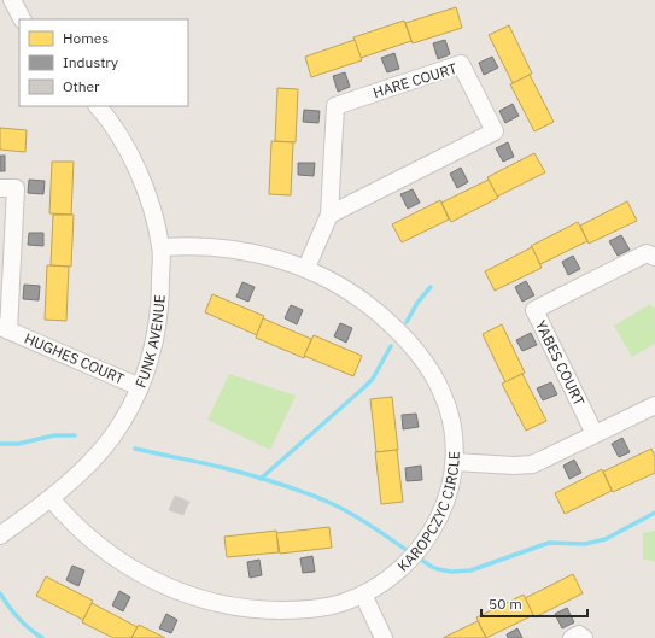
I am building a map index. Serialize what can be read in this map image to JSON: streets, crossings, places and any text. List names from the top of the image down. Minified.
{"streets":{"street":["HARE COURT","FUNK AVENUE","HUGHES COURT","YABES COURT","KAROPCZYC CIRCLE"]},"crossings":[["HARE COURT","KAROPCZYC CIRCLE"],["FUNK AVENUE","HUGHES COURT"],["FUNK AVENUE","KAROPCZYC CIRCLE"]],"legend":["Homes","Industry","Other"],"scale_bar":"50 m"}
